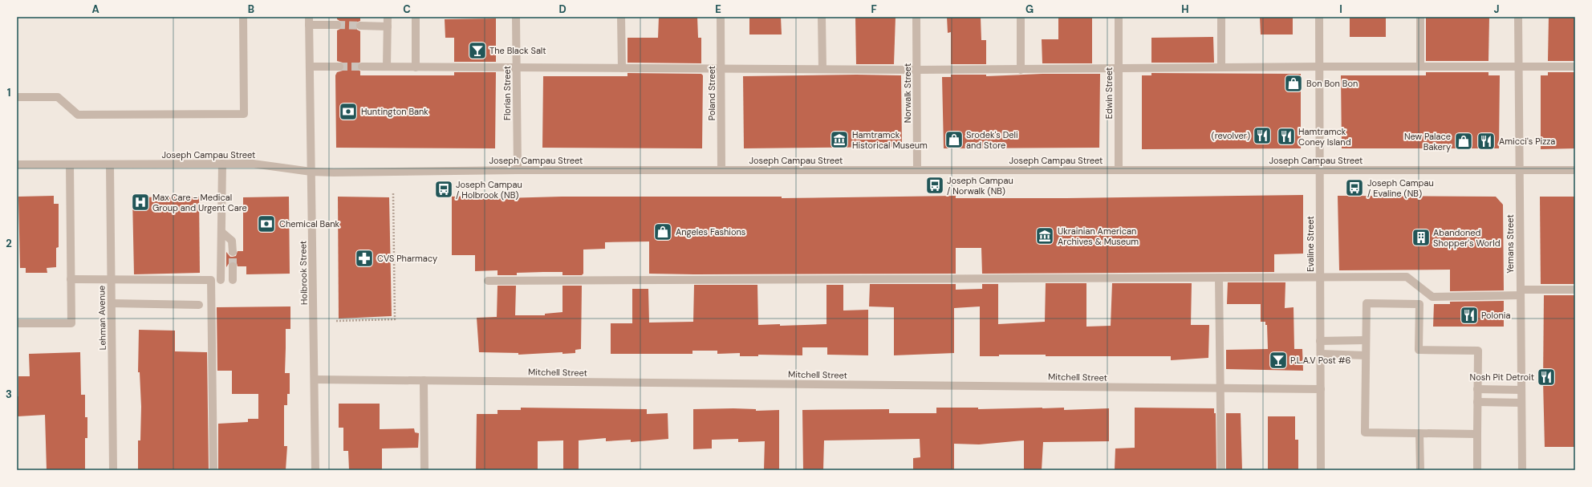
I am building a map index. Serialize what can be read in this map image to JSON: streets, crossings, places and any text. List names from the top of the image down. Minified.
{"streets":{"street":["Florian Street","Poland Street","Norwalk Street","Edwin Street","Joseph Campau Street","Evaline Street","Yemans Street","Holbrook Street","Lehman Avenue","Mitchell Street"]},"crossings":[["Florian Street","Joseph Campau Street"],["Poland Street","Joseph Campau Street"],["Norwalk Street","Joseph Campau Street"],["Edwin Street","Joseph Campau Street"],["Joseph Campau Street","Evaline Street"],["Joseph Campau Street","Yemans Street"],["Joseph Campau Street","Holbrook Street"],["Joseph Campau Street","Lehman Avenue"],["Evaline Street","Mitchell Street"],["Holbrook Street","Mitchell Street"]],"places":{"bar":["The Black Salt","P.L.A.V Post #6"],"shop":["Bon Bon Bon","Srodek's Deli and Store","New Palace Bakery","Angeles Fashions"],"bank":["Huntington Bank","Chemical Bank"],"restaurant":["(revolver)","Hamtramck Coney Island","Amicci's Pizza","Polonia","Nosh Pit Detroit"],"museum":["Hamtramck Historical Museum","Ukrainian American Archives & Museum"],"bus stop":["Joseph Campau / Norwalk (NB)","Joseph Campau / Evaline (NB)","Joseph Campau / Holbrook (NB)"],"hospital":["Max Care - Medical Group and Urgent Care"],"building":["Abandoned Shopper's World"],"pharmacy":["CVS Pharmacy"]},"grid":{"columns":["A","B","C","D","E","F","G","H","I","J"],"rows":["1","2","3"]}}
